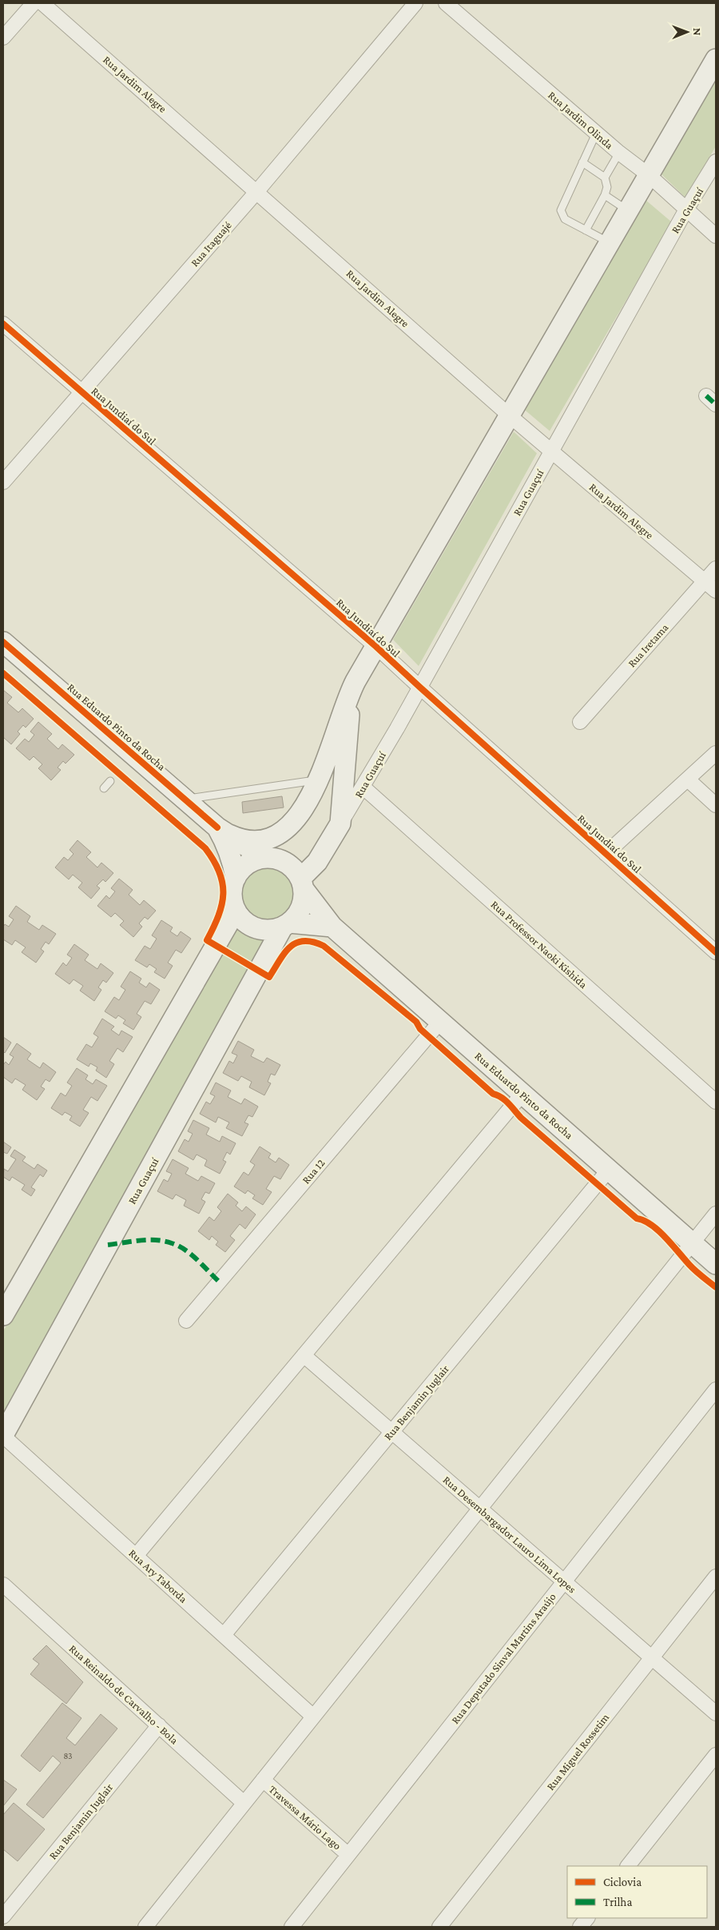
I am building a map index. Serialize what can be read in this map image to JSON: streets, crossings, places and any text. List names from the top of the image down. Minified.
{"streets":{"main road":["Rua Guaçuí","Rua Eduardo Pinto da Rocha"],"street":["Rua Jardim Alegre","Rua Jardim Olinda","Rua Itaguajé","Rua Jundiaí do Sul","Rua Iretama","Rua Professor Naoki Kishida","Rua 12","Rua Benjamin Juglair","Rua Desembargador Lauro Lima Lopes","Rua Ary Taborda","Rua Deputado Sinval Martins Araújo","Rua Reinaldo de Carvalho - Bola","Rua Miguel Rossetim","Travessa Mário Lago"]},"crossings":[["Rua Jardim Alegre","Rua Guaçuí"],["Rua Jardim Alegre","Rua Itaguajé"],["Rua Jardim Alegre","Rua Iretama"],["Rua Jardim Olinda","Rua Guaçuí"],["Rua Guaçuí","Rua Jundiaí do Sul"],["Rua Guaçuí","Rua Eduardo Pinto da Rocha"],["Rua Guaçuí","Rua Professor Naoki Kishida"],["Rua Guaçuí","Rua Ary Taborda"],["Rua Itaguajé","Rua Jundiaí do Sul"],["Rua Eduardo Pinto da Rocha","Rua 12"],["Rua Eduardo Pinto da Rocha","Rua Benjamin Juglair"],["Rua Benjamin Juglair","Rua Desembargador Lauro Lima Lopes"],["Rua Benjamin Juglair","Rua Ary Taborda"],["Rua Benjamin Juglair","Rua Reinaldo de Carvalho - Bola"],["Rua Desembargador Lauro Lima Lopes","Rua Deputado Sinval Martins Araújo"],["Rua Desembargador Lauro Lima Lopes","Rua Miguel Rossetim"],["Rua Deputado Sinval Martins Araújo","Travessa Mário Lago"]],"house_numbers":["83"],"legend":["Ciclovia","Trilha"],"north":"right"}
